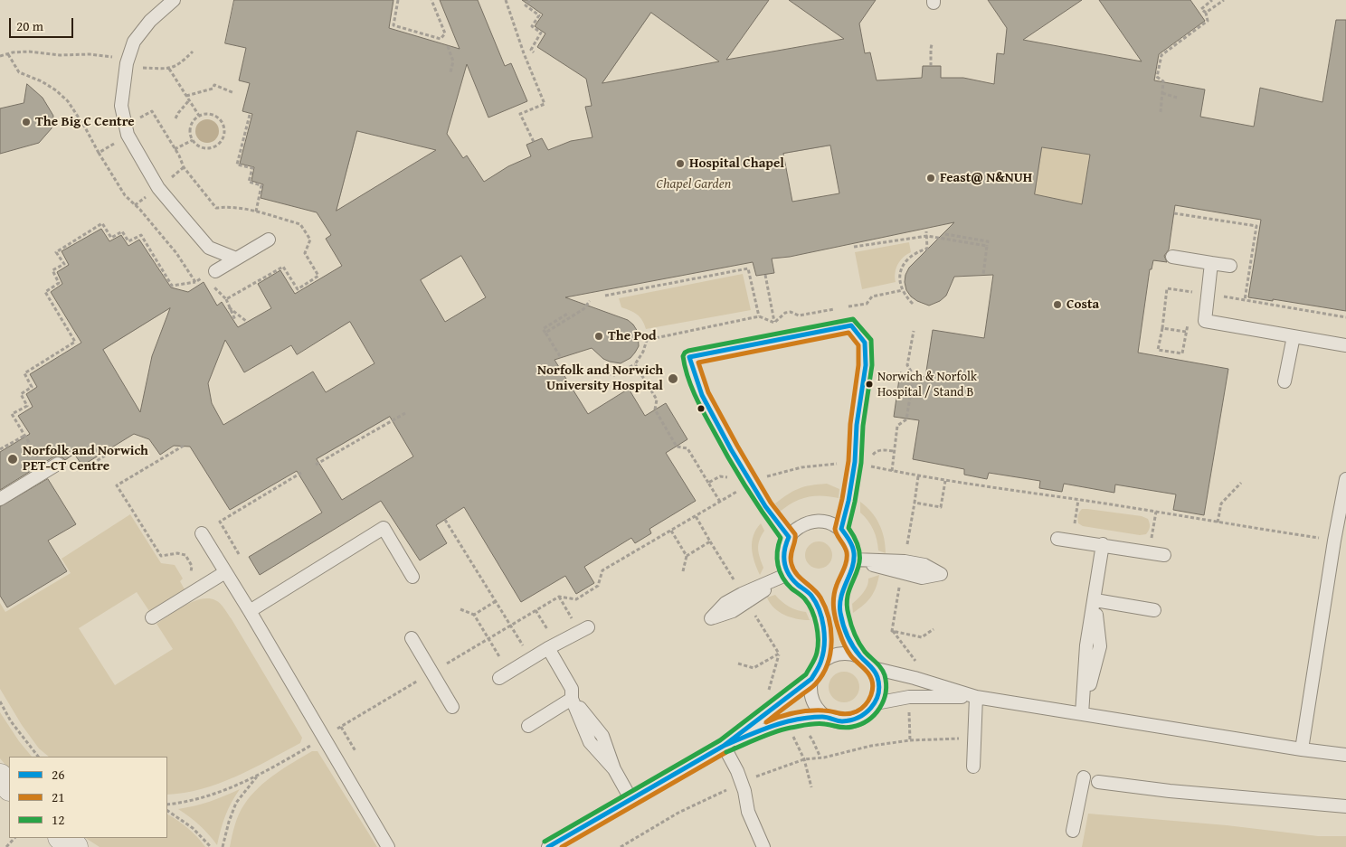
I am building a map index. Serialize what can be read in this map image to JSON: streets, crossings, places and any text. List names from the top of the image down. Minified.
{"parks":["Chapel Garden"],"places":["The Big C Centre","Hospital Chapel","Feast@ N&NUH","Costa","The Pod","Norfolk and Norwich University Hospital","Norwich & Norfolk Hospital / Stand B","Norfolk and Norwich PET-CT Centre"],"lines":["transit line 12","transit line 26","transit line 21"],"legend":["26","21","12"],"scale_bar":"20 m"}
